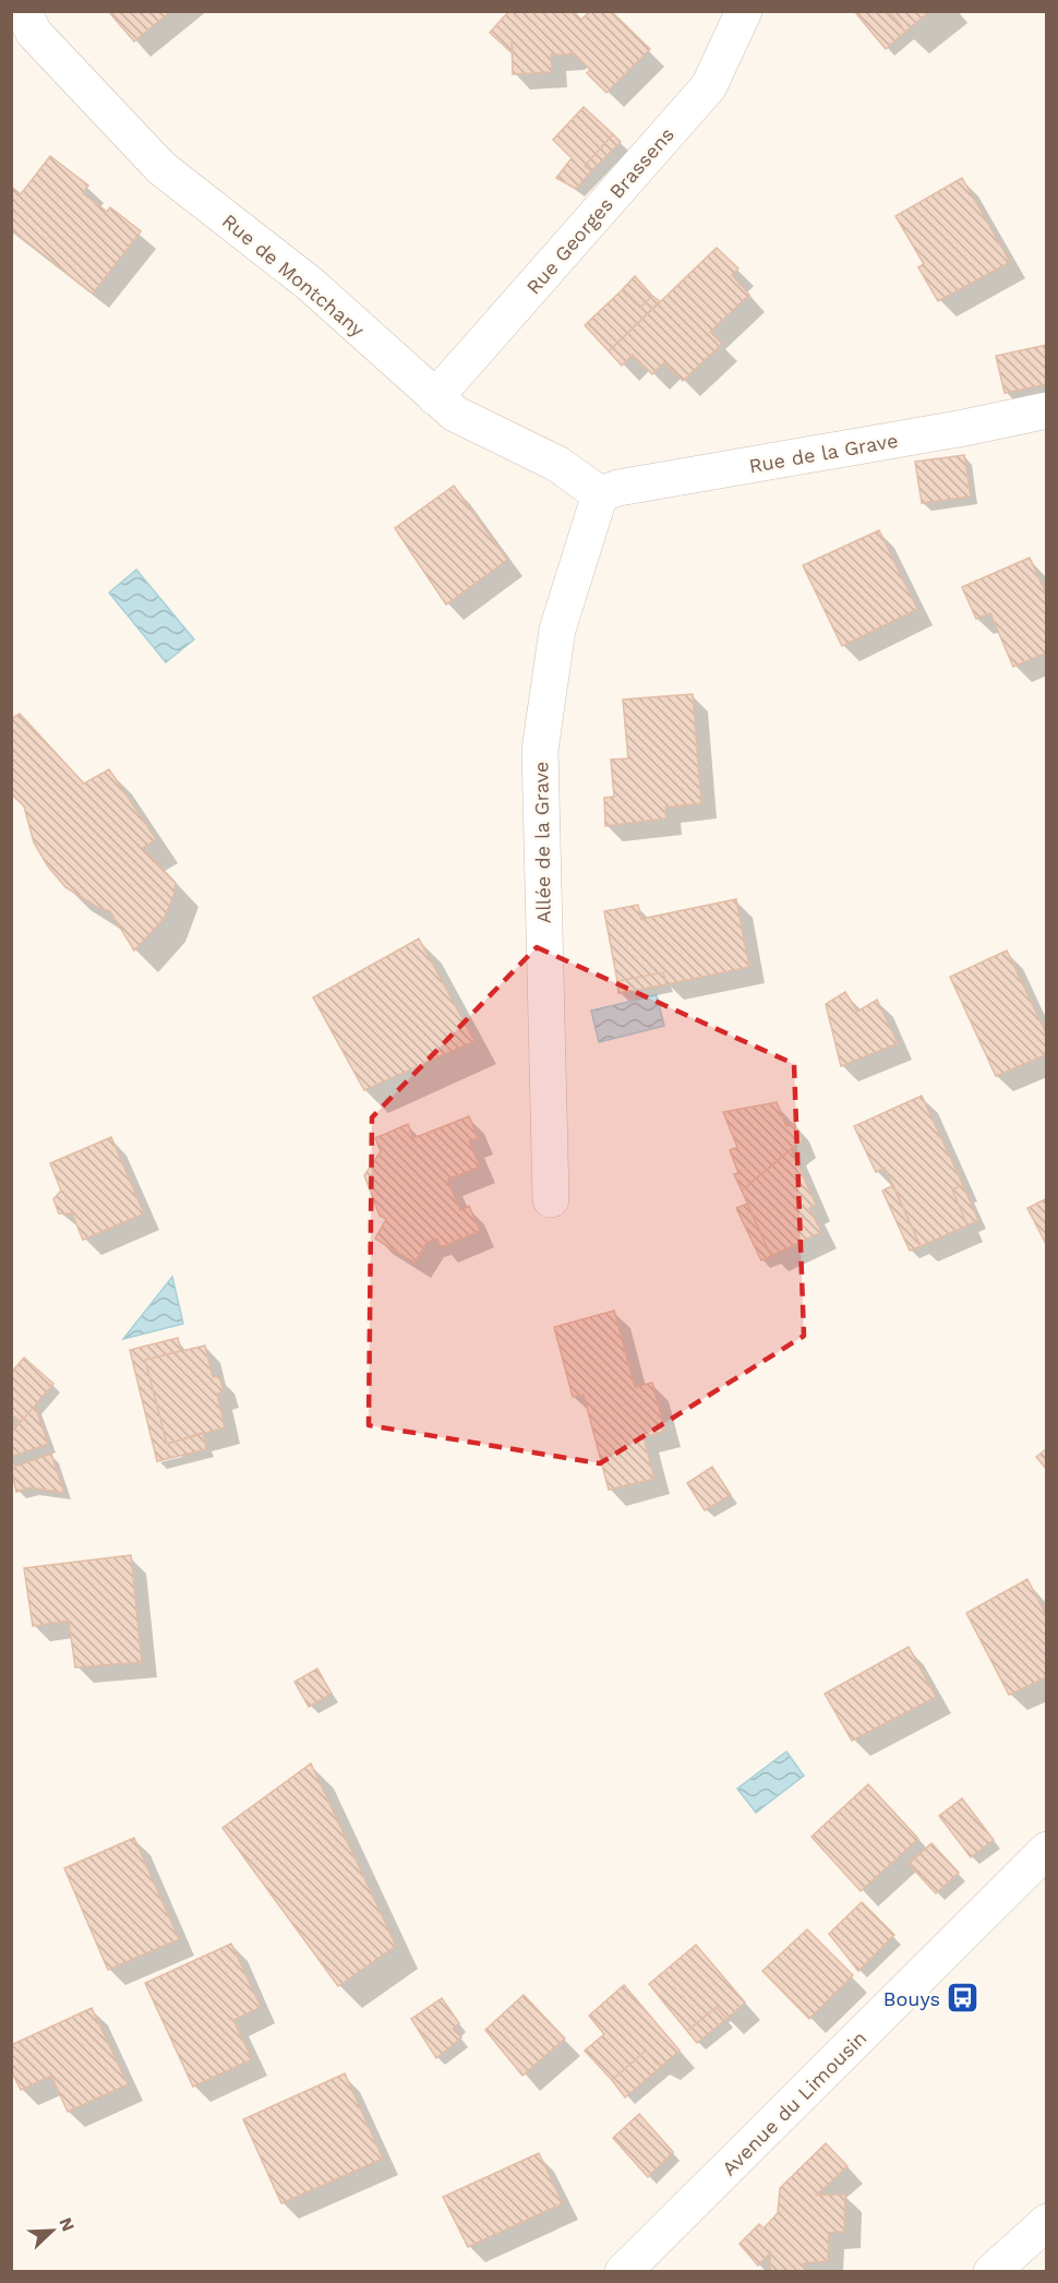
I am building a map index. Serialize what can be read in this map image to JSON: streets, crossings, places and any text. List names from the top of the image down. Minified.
{"streets":{"street":["Rue Georges Brassens","Rue de Montchany","Rue de la Grave","Allée de la Grave","Avenue du Limousin"]},"crossings":[["Rue Georges Brassens","Rue de Montchany"],["Rue de Montchany","Rue de la Grave"],["Rue de Montchany","Allée de la Grave"],["Rue de la Grave","Allée de la Grave"]],"places":{"bus stop":["Bouys"]},"north":"top right"}
